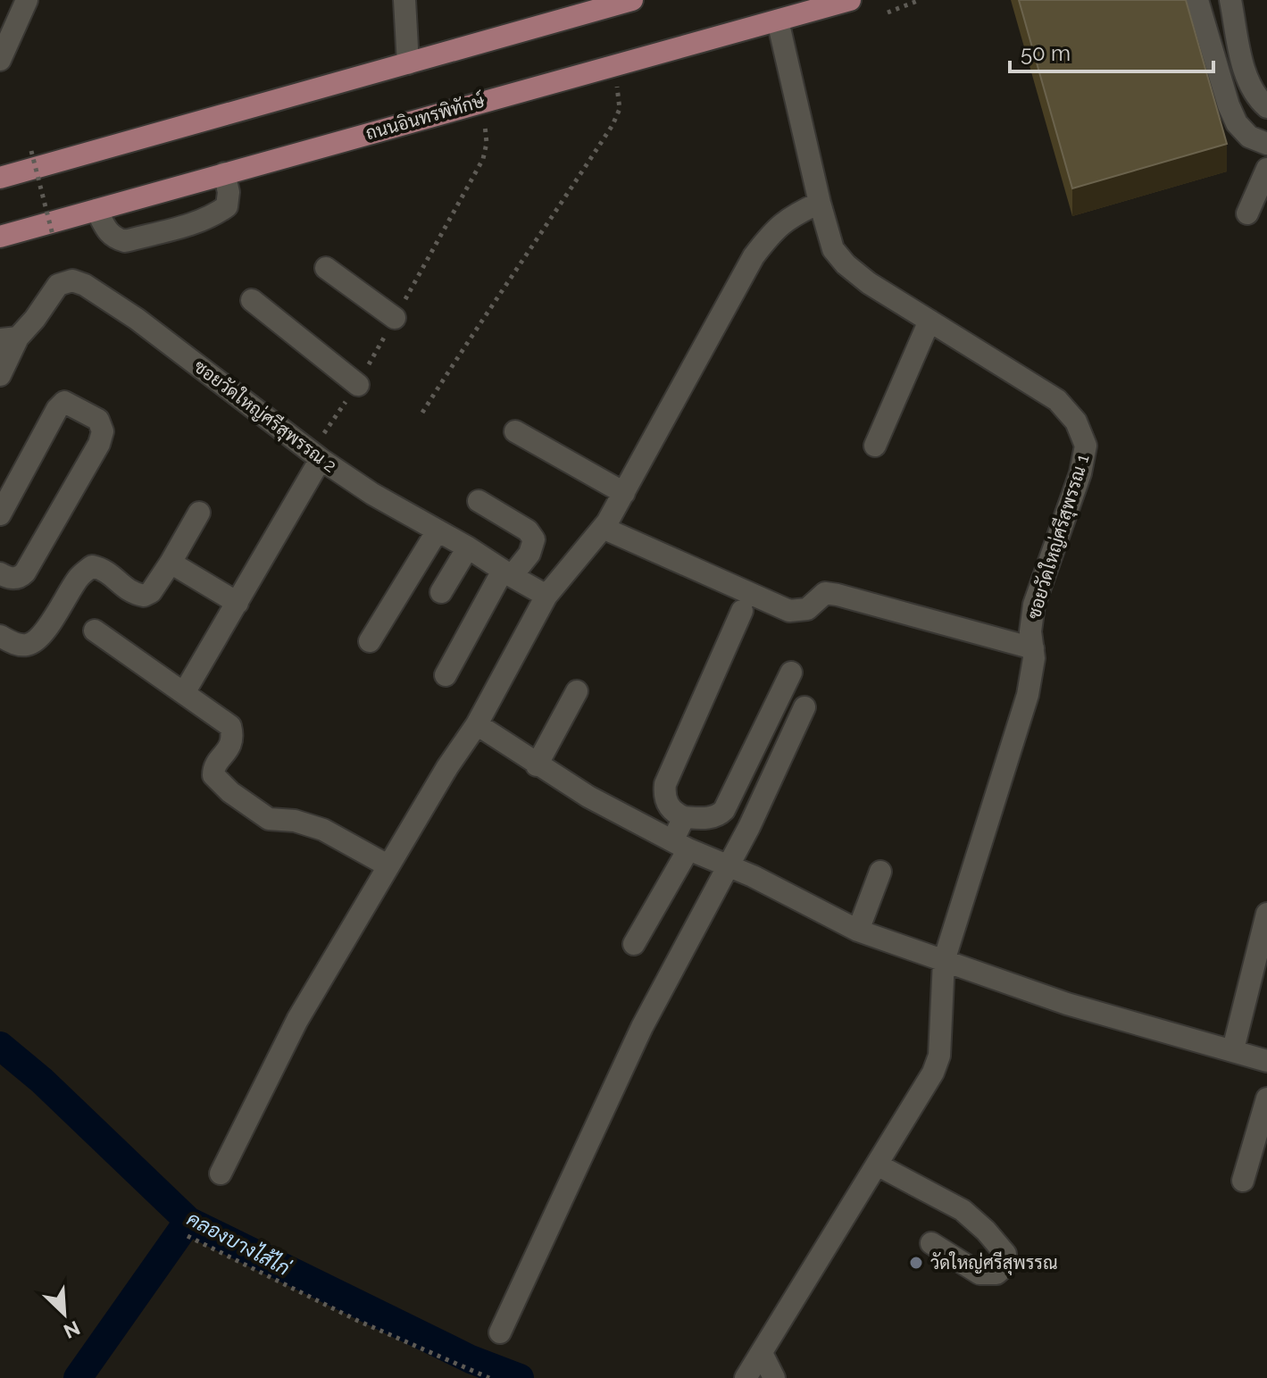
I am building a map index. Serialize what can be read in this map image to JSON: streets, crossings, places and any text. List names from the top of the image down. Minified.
{"streets":{"main road":["ถนนอินทรพิทักษ์"],"street":["ซอยวัดใหญ่ศรีสุพรรณ 2","ซอยวัดใหญ่ศรีสุพรรณ 1"]},"crossings":[["ถนนอินทรพิทักษ์","ซอยวัดใหญ่ศรีสุพรรณ 1"]],"water":["คลองบางไส้ไก่"],"places":["วัดใหญ่ศรีสุพรรณ"],"scale_bar":"50 m","north":"bottom right"}
